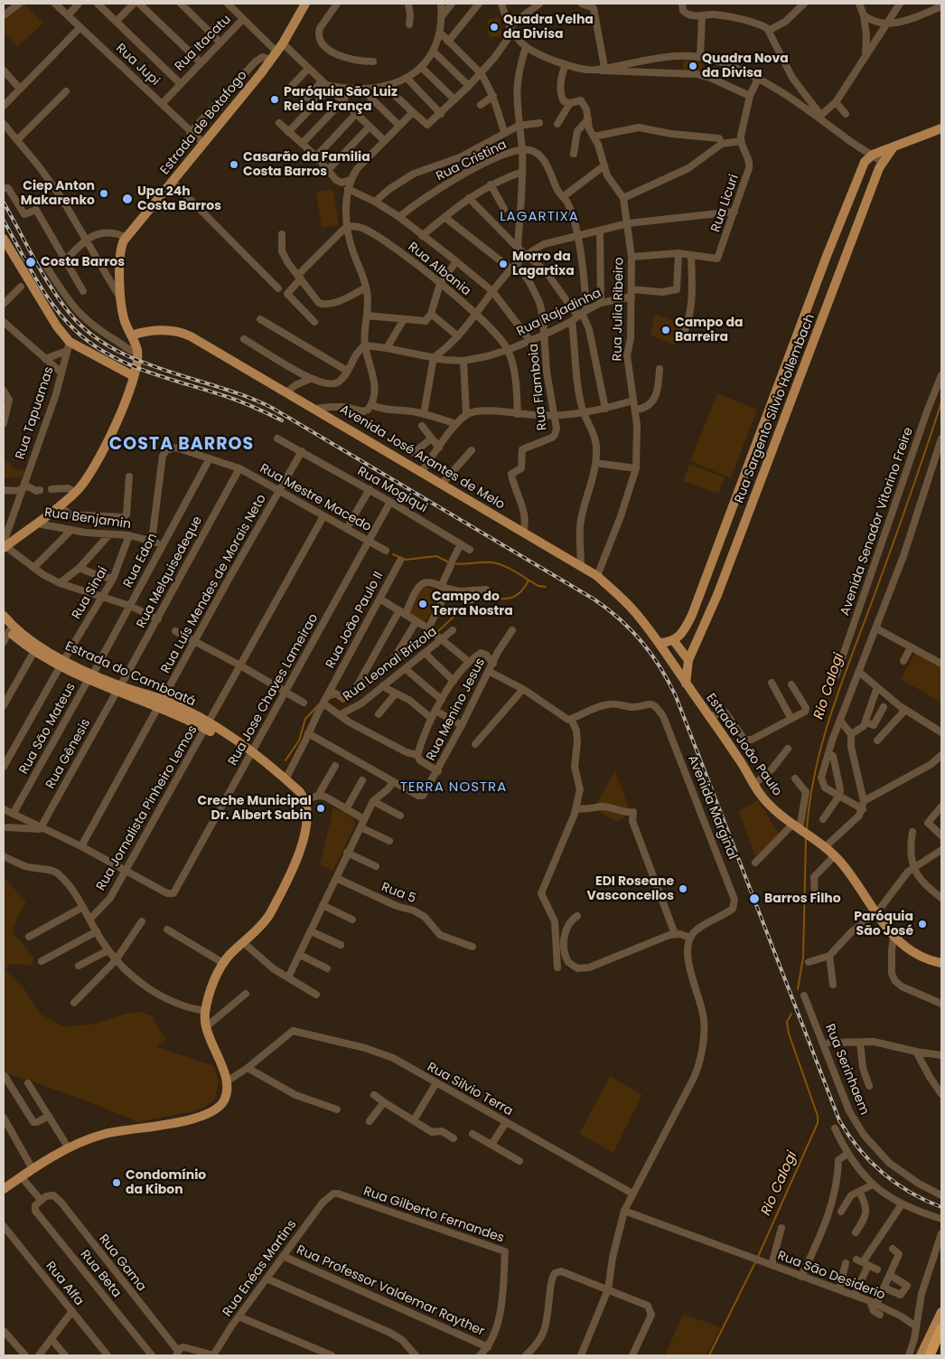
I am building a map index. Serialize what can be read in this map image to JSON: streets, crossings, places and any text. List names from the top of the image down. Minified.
{"streets":{"main road":["Estrada de Botafogo","Rua Sargento Silvio Hollembach","Avenida José Arantes de Melo","Estrada do Camboatá","Estrada João Paulo"],"street":["Rua Itacatu","Rua Jupi","Rua Cristina","Rua Licuri","Rua Albania","Rua Julia Ribeiro","Rua Rajadinha","Rua Flamboia","Rua Tapuamas","Rua Mogiqui","Rua Mestre Macedo","Rua Benjamin","Avenida Senador Vitorino Freire","Rua Edon","Rua Melquisedeque","Rua Luís Mendes de Morais Neto","Rua Sinai","Rua Joāo Paulo II","Rua Leonal Brizola","Rua Jose Chaves Lameirao","Rua Menino Jesus","Rua São Mateus","Rua Gênesis","Avenida Marginal","Rua Jornalista Pinheiro Lemos","Rua 5","Rua Serinhaem","Rua Silvio Terra","Rua Gilberto Fernandes","Rua Gama","Rua Enéas Martins","Rua Beta","Rua Sāo Desiderio","Rua Alfa","Rua Professor Valdemar Rayther"]},"crossings":[["Rua Itacatu","Rua Jupi"],["Rua Jupi","Estrada de Botafogo"],["Estrada de Botafogo","Avenida José Arantes de Melo"],["Rua Cristina","Rua Rajadinha"],["Rua Albania","Rua Rajadinha"],["Rua Julia Ribeiro","Rua Rajadinha"],["Rua Julia Ribeiro","Avenida José Arantes de Melo"],["Rua Rajadinha","Rua Flamboia"],["Rua Flamboia","Avenida José Arantes de Melo"],["Rua Sargento Silvio Hollembach","Estrada João Paulo"],["Avenida José Arantes de Melo","Estrada João Paulo"],["Rua Mogiqui","Rua Luís Mendes de Morais Neto"],["Rua Mogiqui","Rua Jose Chaves Lameirao"],["Rua Mestre Macedo","Rua Benjamin"],["Rua Mestre Macedo","Rua Edon"],["Rua Mestre Macedo","Rua Melquisedeque"],["Rua Mestre Macedo","Rua Luís Mendes de Morais Neto"],["Rua Mestre Macedo","Rua Jose Chaves Lameirao"],["Rua Mestre Macedo","Rua Jornalista Pinheiro Lemos"],["Rua Benjamin","Rua Edon"],["Rua Benjamin","Rua Sinai"],["Rua Edon","Estrada do Camboatá"],["Rua Edon","Rua São Mateus"],["Rua Melquisedeque","Estrada do Camboatá"],["Rua Melquisedeque","Rua Gênesis"],["Rua Luís Mendes de Morais Neto","Estrada do Camboatá"],["Rua Sinai","Estrada do Camboatá"],["Rua Joāo Paulo II","Estrada do Camboatá"],["Estrada do Camboatá","Rua Jose Chaves Lameirao"],["Estrada do Camboatá","Rua São Mateus"],["Estrada do Camboatá","Rua Gênesis"],["Estrada do Camboatá","Rua Jornalista Pinheiro Lemos"],["Rua Jose Chaves Lameirao","Rua Jornalista Pinheiro Lemos"],["Rua Gilberto Fernandes","Rua Enéas Martins"],["Rua Gilberto Fernandes","Rua Professor Valdemar Rayther"],["Rua Gama","Rua Beta"],["Rua Enéas Martins","Rua Professor Valdemar Rayther"]],"districts":["LAGARTIXA","COSTA BARROS","TERRA NOSTRA"],"water":["Rio Calogi"],"places":["Quadra Velha da Divisa","Quadra Nova da Divisa","Paróquia São Luiz Rei da França","Casarão da Familia Costa Barros","Ciep Anton Makarenko","Upa 24h Costa Barros","Costa Barros","Morro da Lagartixa","Campo da Barreira","Campo do Terra Nostra","Creche Municipal Dr. Albert Sabin","EDI Roseane Vasconcellos","Barros Filho","Paróquia São José","Condomínio da Kibon"]}
